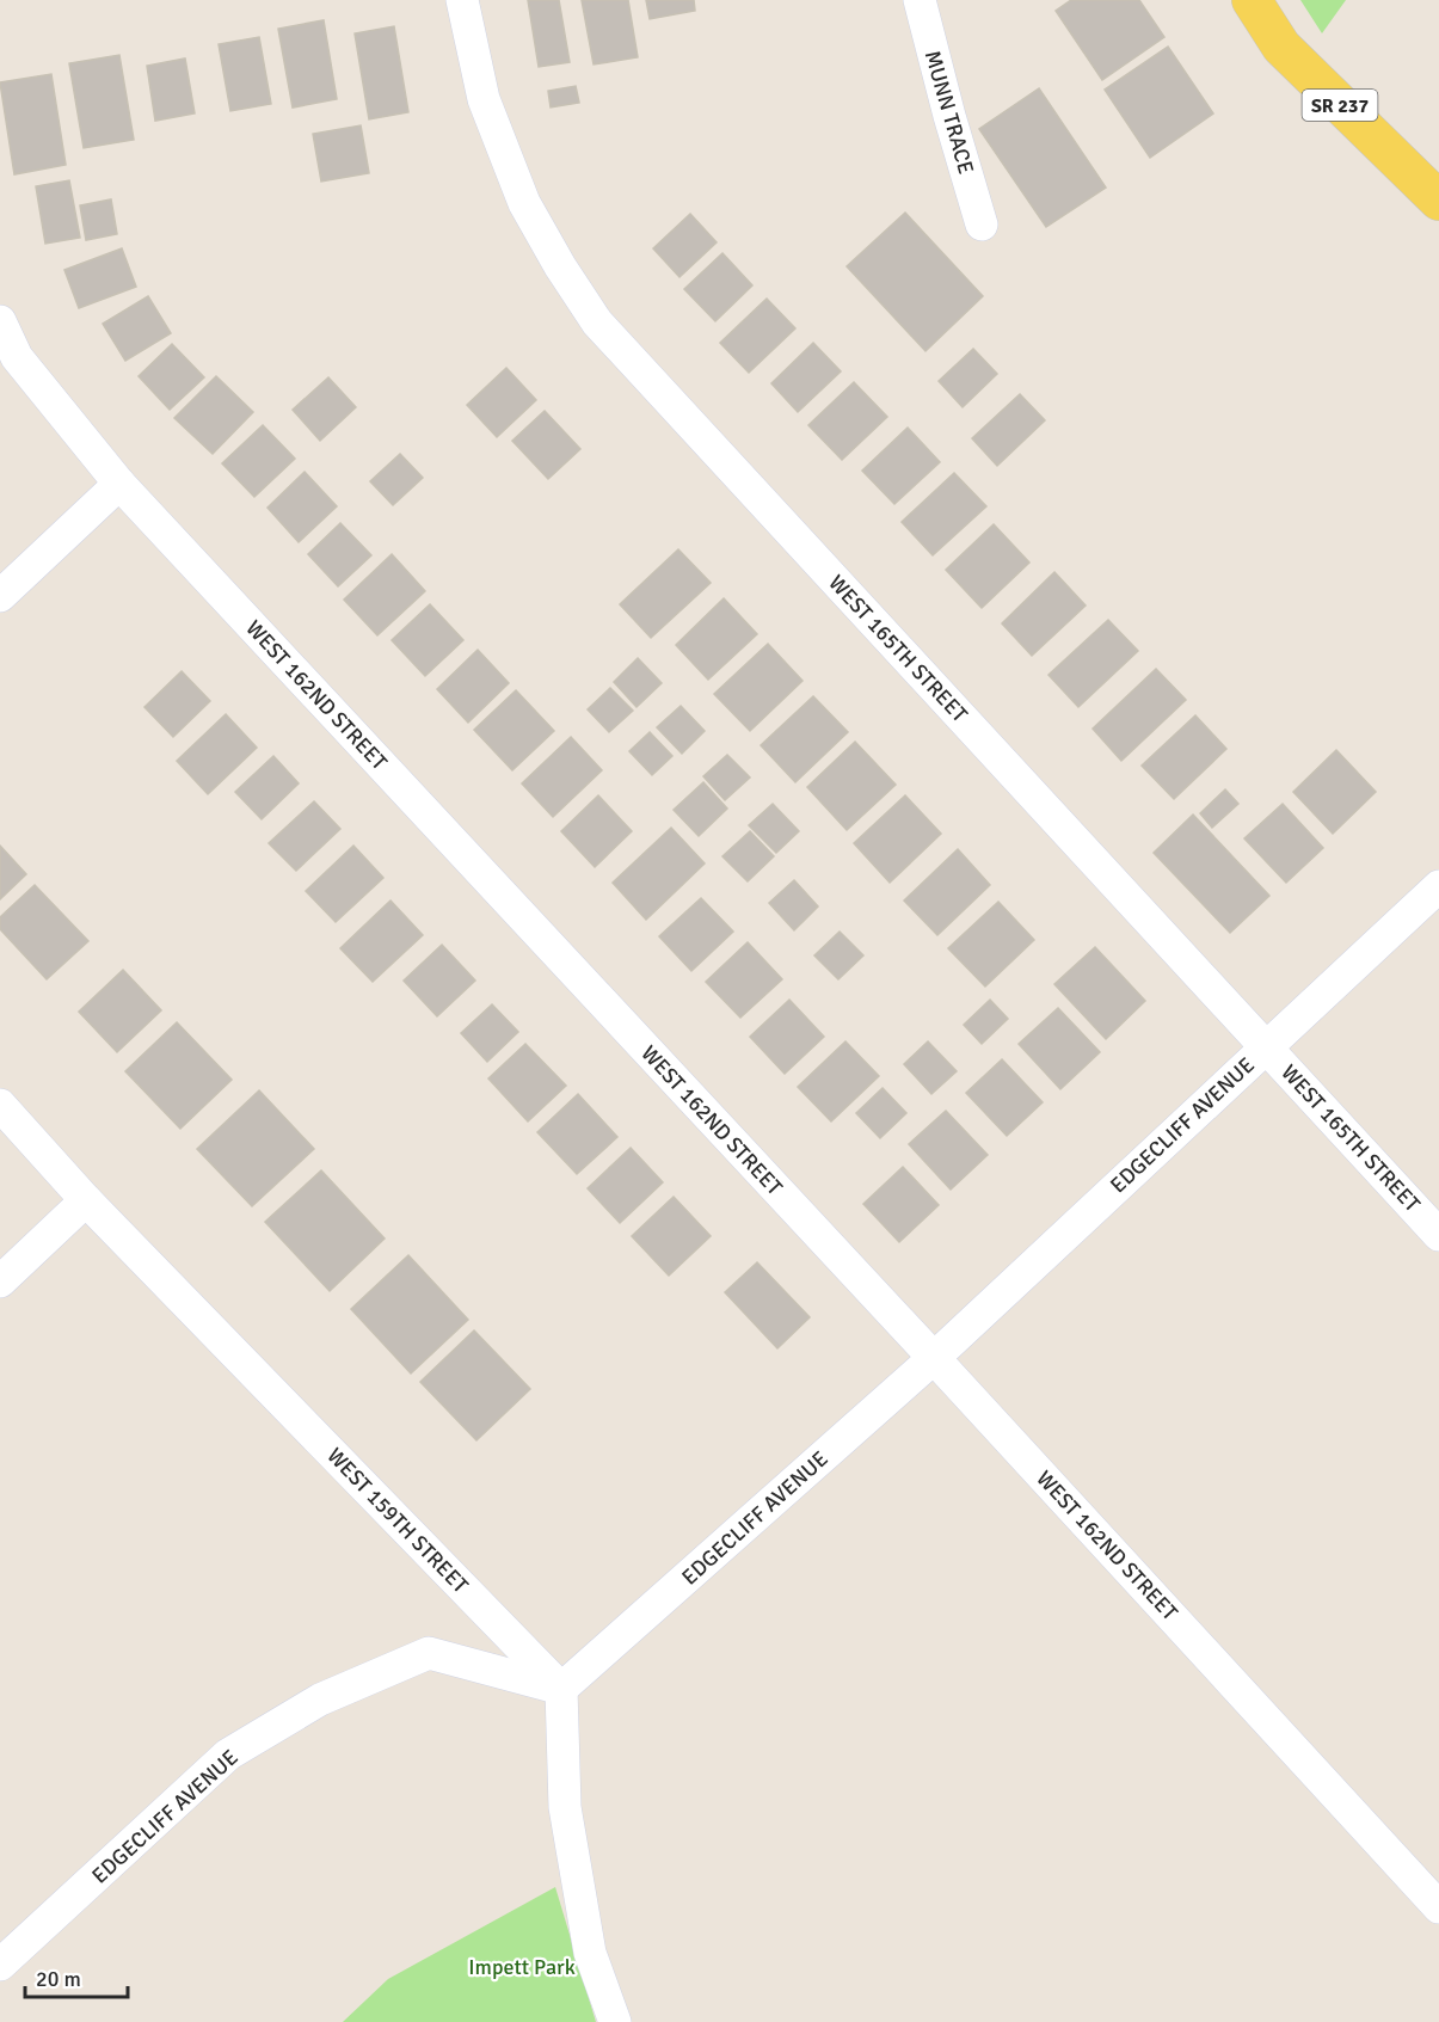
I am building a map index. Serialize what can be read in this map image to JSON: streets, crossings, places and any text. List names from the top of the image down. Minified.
{"streets":{"main road":["SR 237"],"street":["MUNN TRACE","WEST 165TH STREET","WEST 162ND STREET","EDGECLIFF AVENUE","WEST 159TH STREET"]},"crossings":[["WEST 165TH STREET","EDGECLIFF AVENUE"],["WEST 162ND STREET","EDGECLIFF AVENUE"],["EDGECLIFF AVENUE","WEST 159TH STREET"]],"parks":["Impett Park"],"scale_bar":"20 m"}
